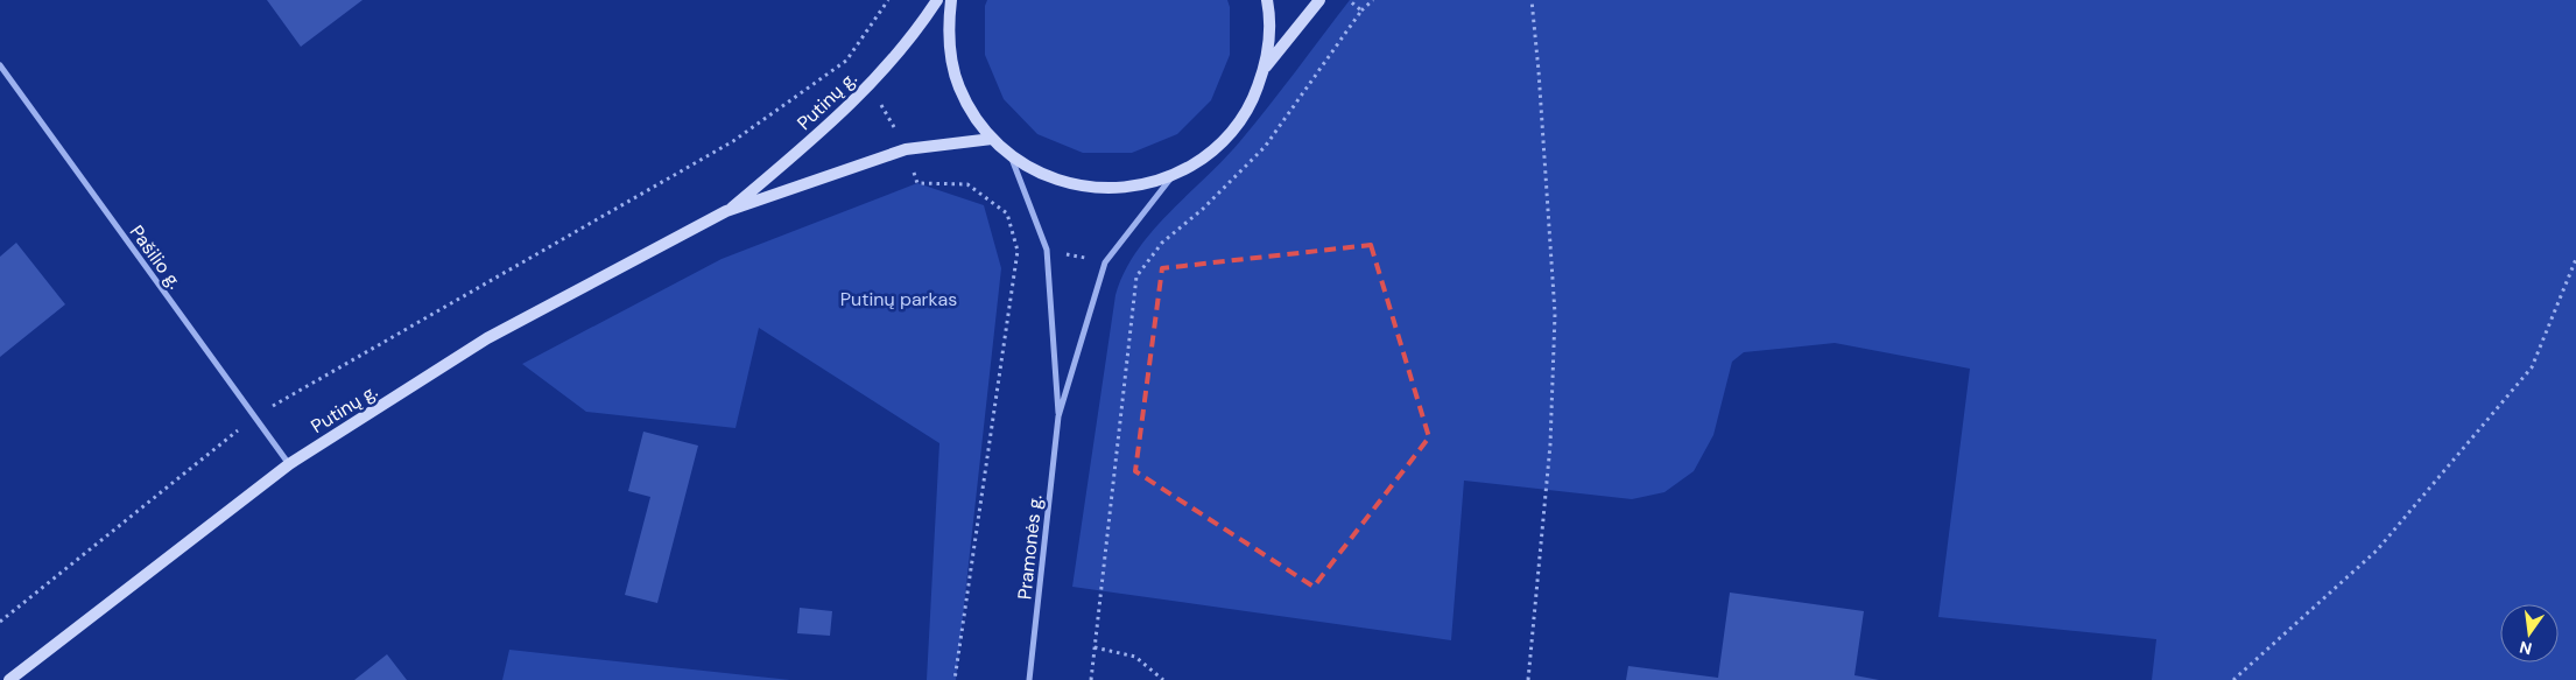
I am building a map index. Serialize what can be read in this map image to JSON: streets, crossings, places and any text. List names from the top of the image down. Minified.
{"streets":{"main road":["Putinų g."],"street":["Pašilio g.","Pramonės g."]},"crossings":[["Putinų g.","Pašilio g."]],"parks":["Putinų parkas"],"north":"bottom"}
